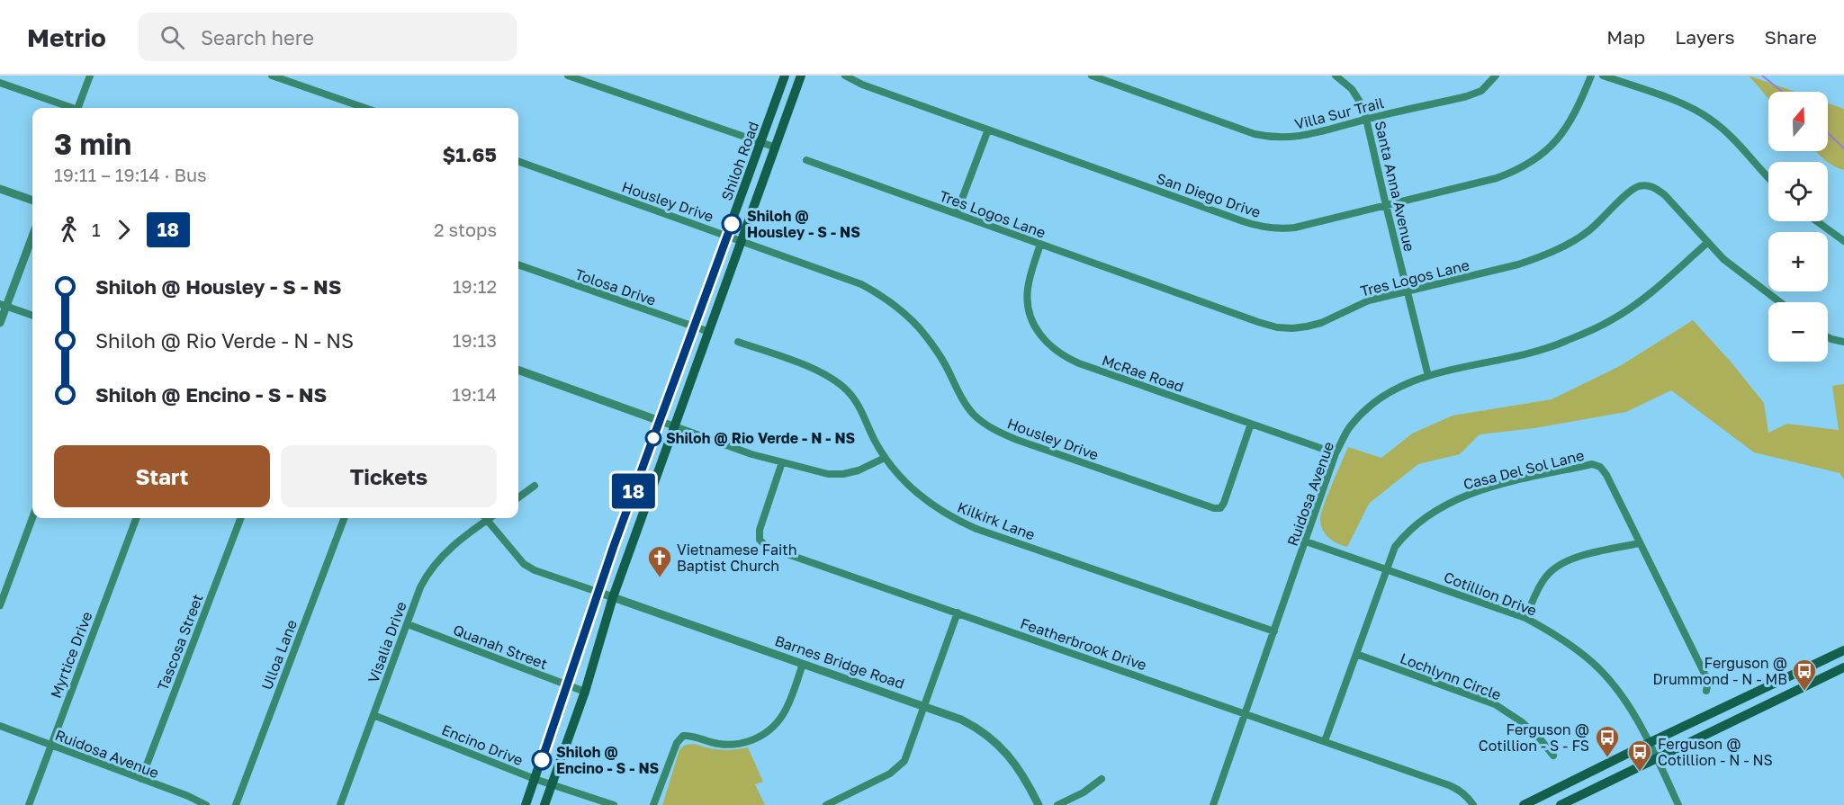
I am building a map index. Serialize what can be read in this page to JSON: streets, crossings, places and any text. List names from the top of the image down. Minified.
{"streets":{"main road":["Shiloh Road"],"street":["Villa Sur Trail","Santa Anna Avenue","San Diego Drive","Housley Drive","Tres Logos Lane","Tolosa Drive","McRae Road","Casa Del Sol Lane","Ruidosa Avenue","Kilkirk Lane","Cotillion Drive","Tascosa Street","Visalia Drive","Featherbrook Drive","Quanah Street","Myrtice Drive","Ulloa Lane","Barnes Bridge Road","Lochlynn Circle","Encino Drive"]},"crossings":[["Villa Sur Trail","Santa Anna Avenue"],["Shiloh Road","Housley Drive"],["Shiloh Road","Tolosa Drive"],["Shiloh Road","Quanah Street"],["Shiloh Road","Barnes Bridge Road"],["Shiloh Road","Encino Drive"],["Santa Anna Avenue","San Diego Drive"],["Santa Anna Avenue","Tres Logos Lane"],["Santa Anna Avenue","Ruidosa Avenue"],["Housley Drive","McRae Road"],["Tres Logos Lane","McRae Road"],["Tres Logos Lane","Ruidosa Avenue"],["McRae Road","Ruidosa Avenue"],["Casa Del Sol Lane","Cotillion Drive"],["Casa Del Sol Lane","Featherbrook Drive"],["Casa Del Sol Lane","Lochlynn Circle"],["Ruidosa Avenue","Kilkirk Lane"],["Ruidosa Avenue","Cotillion Drive"],["Ruidosa Avenue","Tascosa Street"],["Ruidosa Avenue","Featherbrook Drive"],["Ruidosa Avenue","Myrtice Drive"],["Visalia Drive","Quanah Street"],["Visalia Drive","Encino Drive"]],"places":{"other":["Shiloh @ Housley - S - NS","Shiloh @ Rio Verde - N - NS","Shiloh @ Encino - S - NS"],"church":["Vietnamese Faith Baptist Church"],"bus stop":["Ferguson @ Drummond - N - MB","Ferguson @ Cotillion - S - FS","Ferguson @ Cotillion - N - NS"]},"lines":["bus line 18"],"north":"top","page":{"header":"Metrio","search":"Search here","nav":["Map","Layers","Share"],"on_map":"18","map_buttons":["+","−"],"heading":["3 min","19:11 – 19:14 · Bus","$1.65"],"legs":["1","18","2 stops"],"list":[{"name":"Shiloh @ Housley - S - NS","value":"19:12"},{"name":"Shiloh @ Rio Verde - N - NS","value":"19:13"},{"name":"Shiloh @ Encino - S - NS","value":"19:14"}],"buttons":["Start","Tickets"]}}
